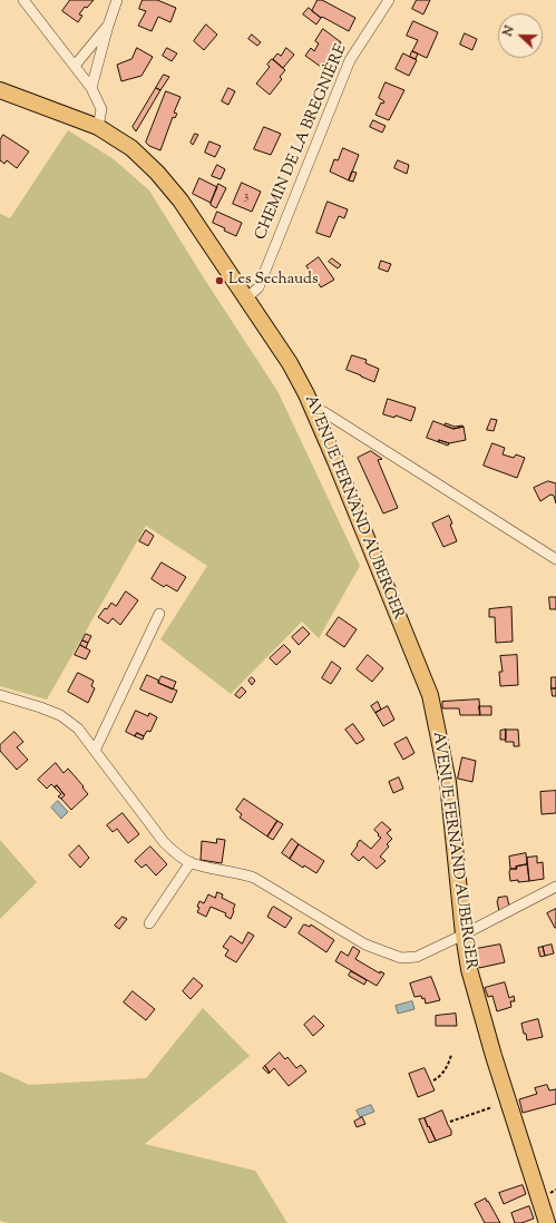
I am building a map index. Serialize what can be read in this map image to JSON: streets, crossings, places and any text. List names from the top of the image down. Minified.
{"streets":{"main road":["AVENUE FERNAND AUBERGER"],"street":["CHEMIN DE LA BREGNIÈRE"]},"crossings":[["CHEMIN DE LA BREGNIÈRE","AVENUE FERNAND AUBERGER"]],"places":["Les Sechauds"],"house_numbers":["3"],"north":"left"}
